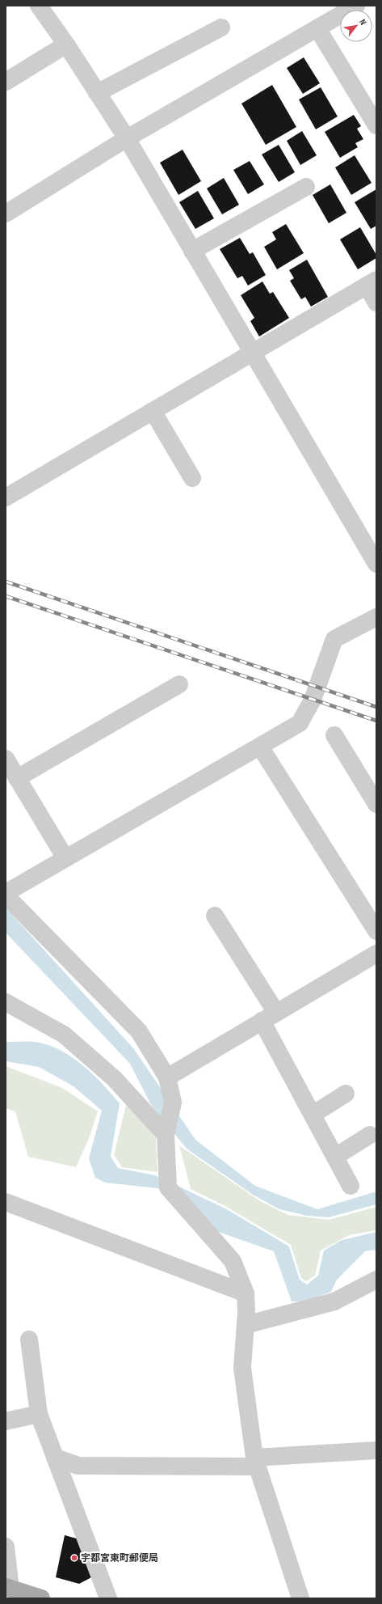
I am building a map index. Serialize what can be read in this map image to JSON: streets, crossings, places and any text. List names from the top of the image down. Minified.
{"places":["宇都宮東町郵便局"],"north":"top right"}
